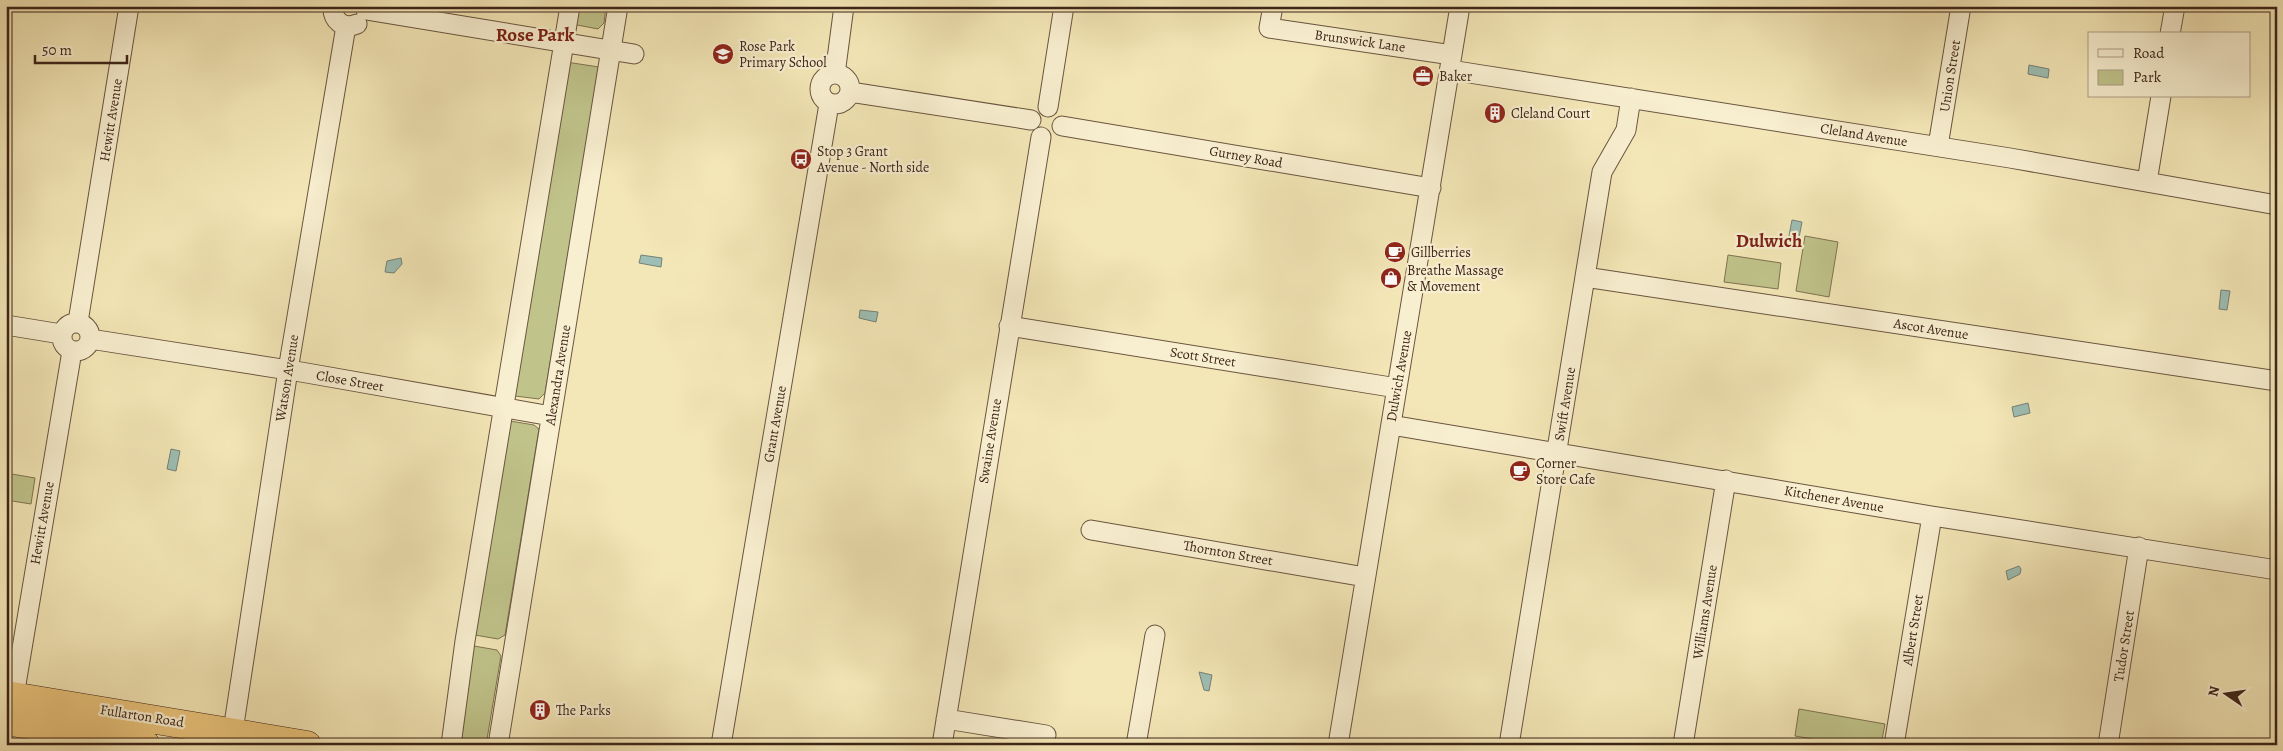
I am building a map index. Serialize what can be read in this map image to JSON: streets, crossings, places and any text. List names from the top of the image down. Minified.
{"streets":{"highway":["Fullarton Road"],"street":["Brunswick Lane","Union Street","Hewitt Avenue","Cleland Avenue","Gurney Road","Ascot Avenue","Scott Street","Alexandra Avenue","Dulwich Avenue","Watson Avenue","Close Street","Swift Avenue","Grant Avenue","Swaine Avenue","Kitchener Avenue","Thornton Street","Williams Avenue","Albert Street","Tudor Street"]},"crossings":[["Brunswick Lane","Cleland Avenue"],["Brunswick Lane","Dulwich Avenue"],["Union Street","Cleland Avenue"],["Hewitt Avenue","Close Street"],["Hewitt Avenue","Fullarton Road"],["Cleland Avenue","Dulwich Avenue"],["Cleland Avenue","Swift Avenue"],["Gurney Road","Dulwich Avenue"],["Gurney Road","Swaine Avenue"],["Ascot Avenue","Swift Avenue"],["Scott Street","Dulwich Avenue"],["Scott Street","Swaine Avenue"],["Alexandra Avenue","Close Street"],["Dulwich Avenue","Kitchener Avenue"],["Dulwich Avenue","Thornton Street"],["Watson Avenue","Close Street"],["Watson Avenue","Fullarton Road"],["Swift Avenue","Kitchener Avenue"],["Kitchener Avenue","Williams Avenue"],["Kitchener Avenue","Albert Street"],["Kitchener Avenue","Tudor Street"]],"districts":["Rose Park","Dulwich"],"places":{"school or university":["Rose Park Primary School"],"office":["Baker"],"building":["Cleland Court","The Parks"],"bus stop":["Stop 3 Grant Avenue - North side"],"cafe":["Gillberries","Corner Store Cafe"],"shop":["Breathe Massage & Movement"]},"legend":["Road","Park"],"scale_bar":"50 m","north":"left"}
